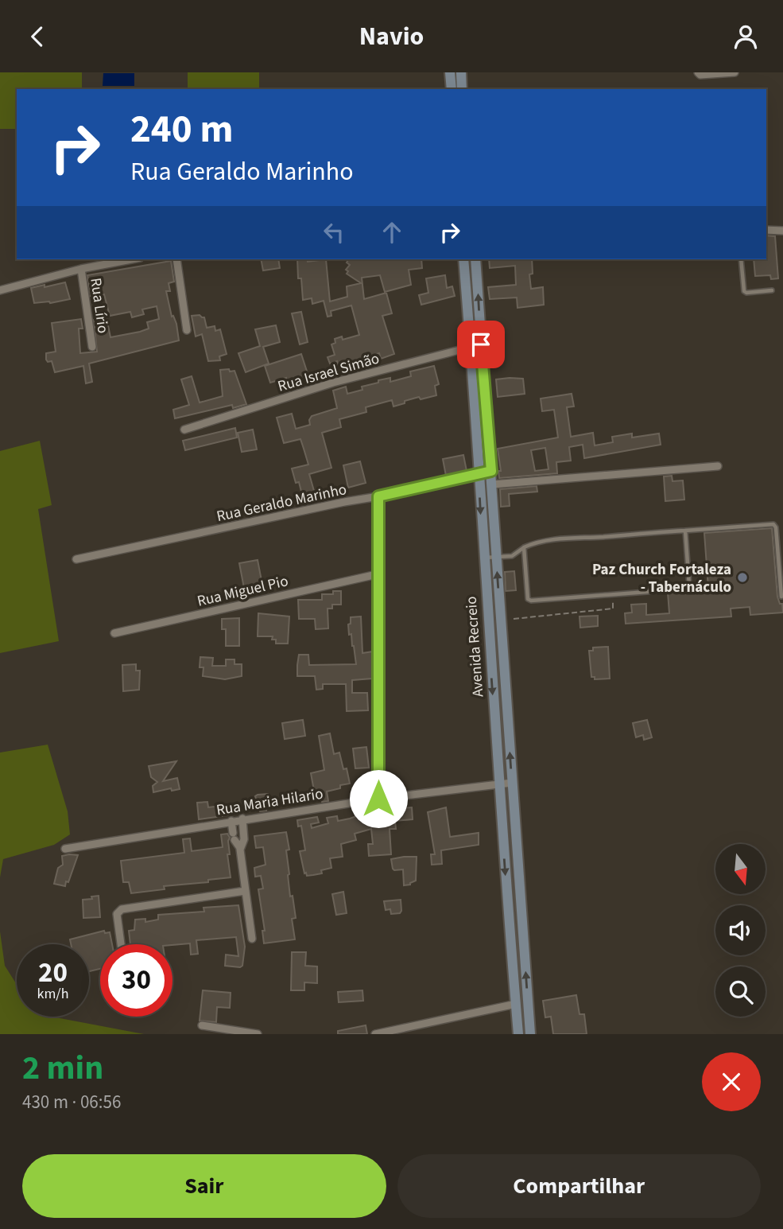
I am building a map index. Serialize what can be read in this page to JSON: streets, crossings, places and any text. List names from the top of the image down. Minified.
{"streets":{"main road":["Avenida Recreio"],"street":["Rua Lírio","Rua Israel Simão","Rua Geraldo Marinho","Rua Miguel Pio","Rua Maria Hilario"]},"crossings":[["Rua Israel Simão","Avenida Recreio"],["Rua Geraldo Marinho","Avenida Recreio"],["Avenida Recreio","Rua Maria Hilario"]],"places":["Paz Church Fortaleza - Tabernáculo"],"north":"bottom","page":{"header":"Navio","turn":["240 m","Rua Geraldo Marinho"],"speed":"20 km/h","limit":"30","heading":["2 min","430 m · 06:56"],"buttons":["Sair","Compartilhar"]}}
